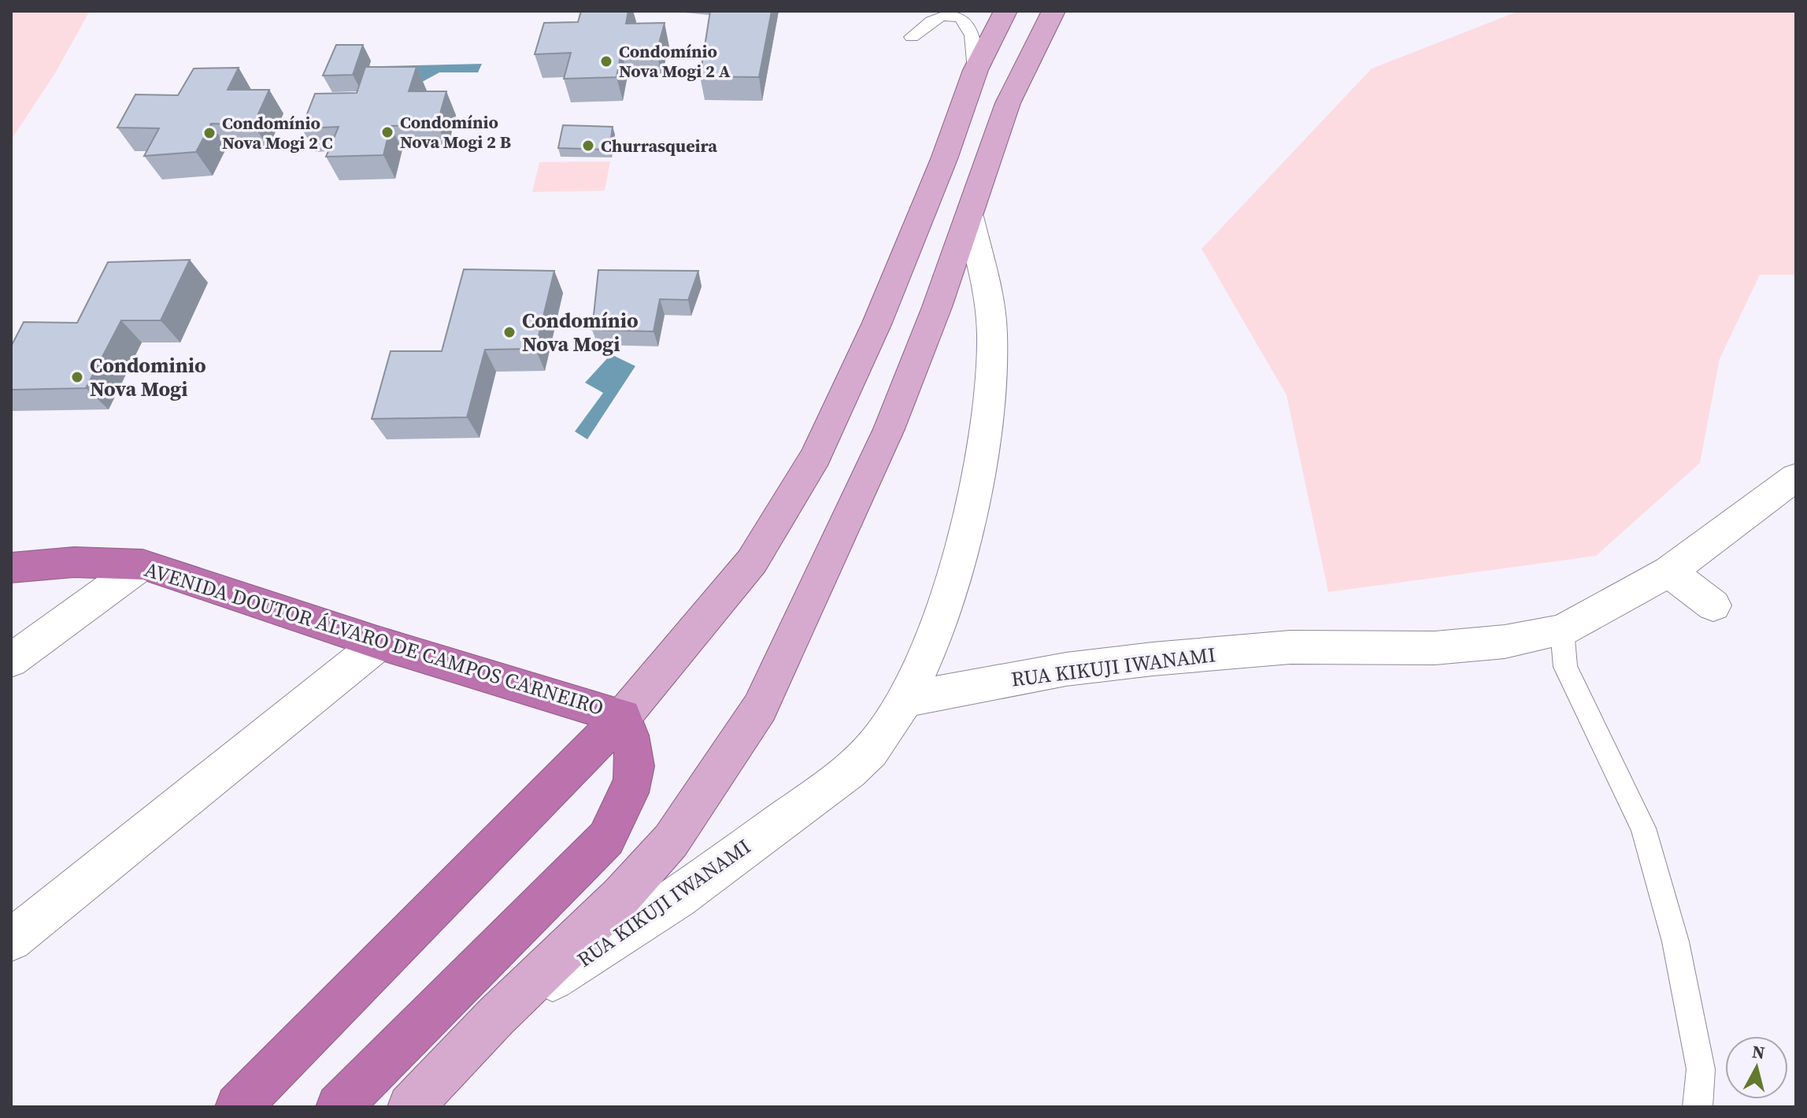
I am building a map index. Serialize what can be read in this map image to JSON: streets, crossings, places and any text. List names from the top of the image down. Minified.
{"streets":{"highway":["AVENIDA DOUTOR ÁLVARO DE CAMPOS CARNEIRO"],"street":["RUA KIKUJI IWANAMI"]},"places":["Condomínio Nova Mogi 2 A","Condomínio Nova Mogi 2 B","Condomínio Nova Mogi 2 C","Churrasqueira","Condomínio Nova Mogi","Condominio Nova Mogi"],"north":"top"}
